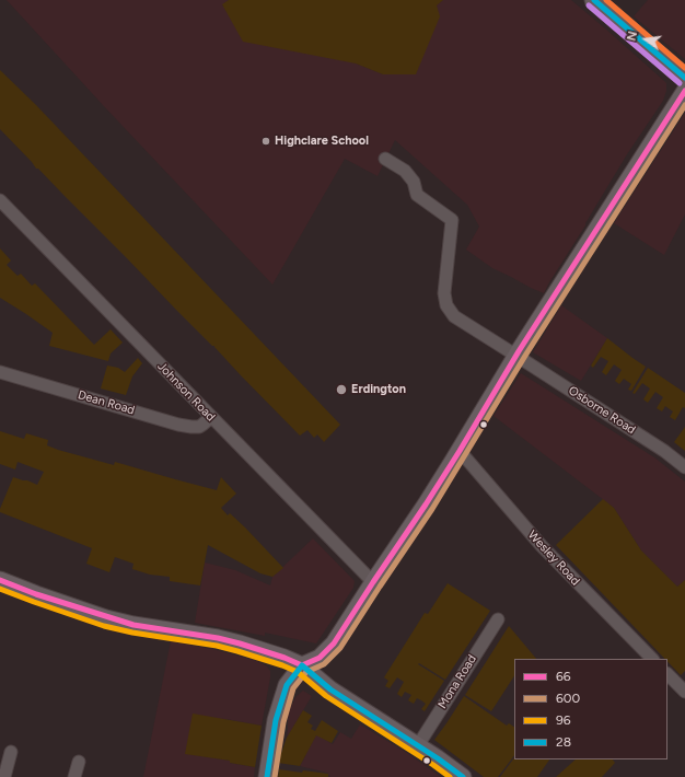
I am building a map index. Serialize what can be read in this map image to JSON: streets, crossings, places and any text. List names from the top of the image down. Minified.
{"streets":{"street":["Johnson Road","Dean Road","Osborne Road","Wesley Road","Mona Road"]},"crossings":[["Johnson Road","Dean Road"]],"places":["Highclare School","Erdington"],"lines":["transit line 28","transit line 66","transit line 600","transit line 96"],"legend":["66","600","96","28"],"north":"left"}
